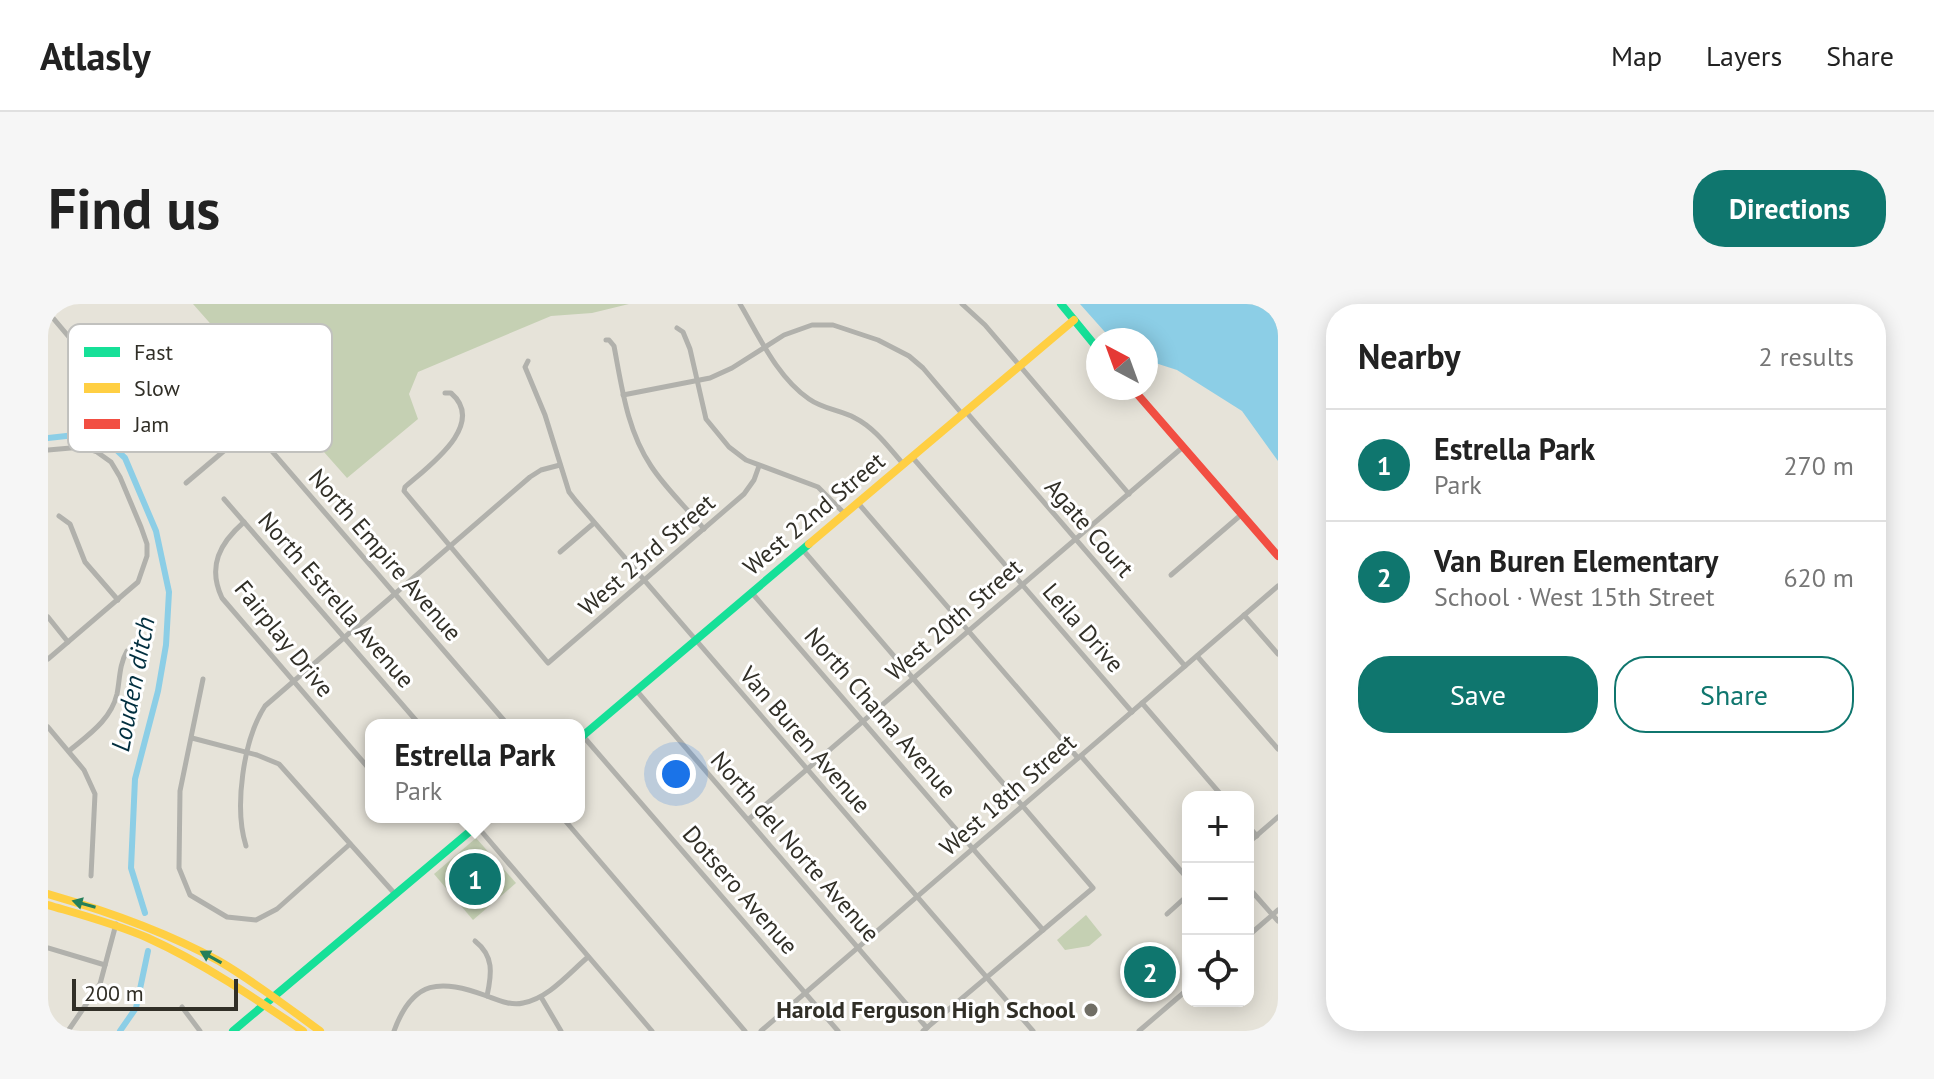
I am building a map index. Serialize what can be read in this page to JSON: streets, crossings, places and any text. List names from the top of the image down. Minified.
{"streets":{"street":["West 22nd Street","Agate Court","North Empire Avenue","West 23rd Street","North Estrella Avenue","West 20th Street","Leila Drive","Fairplay Drive","North Chama Avenue","Van Buren Avenue","West 18th Street","North del Norte Avenue","Dotsero Avenue"]},"crossings":[["West 22nd Street","Agate Court"],["West 22nd Street","Leila Drive"],["West 22nd Street","North Chama Avenue"],["West 22nd Street","Van Buren Avenue"],["West 22nd Street","North del Norte Avenue"],["Agate Court","West 20th Street"],["Agate Court","West 18th Street"],["West 23rd Street","Van Buren Avenue"],["North Estrella Avenue","Fairplay Drive"],["West 20th Street","Leila Drive"],["West 20th Street","North Chama Avenue"],["West 20th Street","Van Buren Avenue"],["West 20th Street","North del Norte Avenue"],["Leila Drive","West 18th Street"],["North Chama Avenue","West 18th Street"],["Van Buren Avenue","West 18th Street"],["West 18th Street","North del Norte Avenue"],["West 18th Street","Dotsero Avenue"]],"water":["Louden ditch"],"places":["Harold Ferguson High School"],"legend":["Fast","Slow","Jam"],"scale_bar":"200 m","north":"top left","page":{"header":"Atlasly","nav":["Map","Layers","Share"],"buttons":["Directions",["Save","Share"]],"title":"Find us","heading":["Nearby","2 results"],"list":[{"mark":"1","name":"Estrella Park","note":"Park","value":"270 m"},{"mark":"2","name":"Van Buren Elementary","note":"School · West 15th Street","value":"620 m"}],"popup":["Estrella Park","Park"],"map_buttons":["+","−"],"pins":["1","2"],"scale":"200 m"}}
